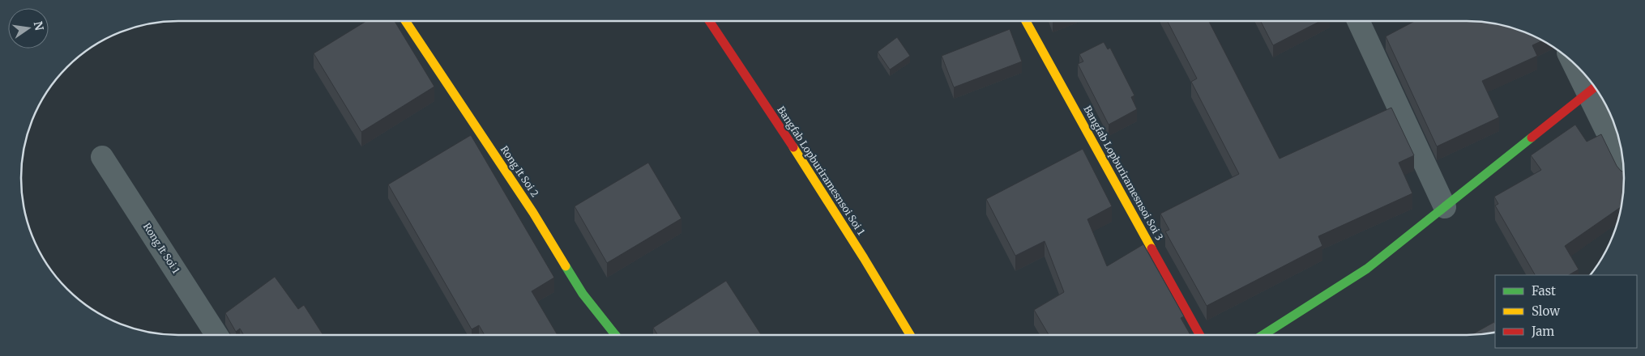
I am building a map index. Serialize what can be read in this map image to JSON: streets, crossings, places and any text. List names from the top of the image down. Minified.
{"streets":{"street":["Bangfab Lopburiramesnsoi Soi 1","Rong It Soi 2","Bangfab Lopburiramesnsoi Soi 3","Rong It Soi 1"]},"legend":["Fast","Slow","Jam"],"north":"right"}
